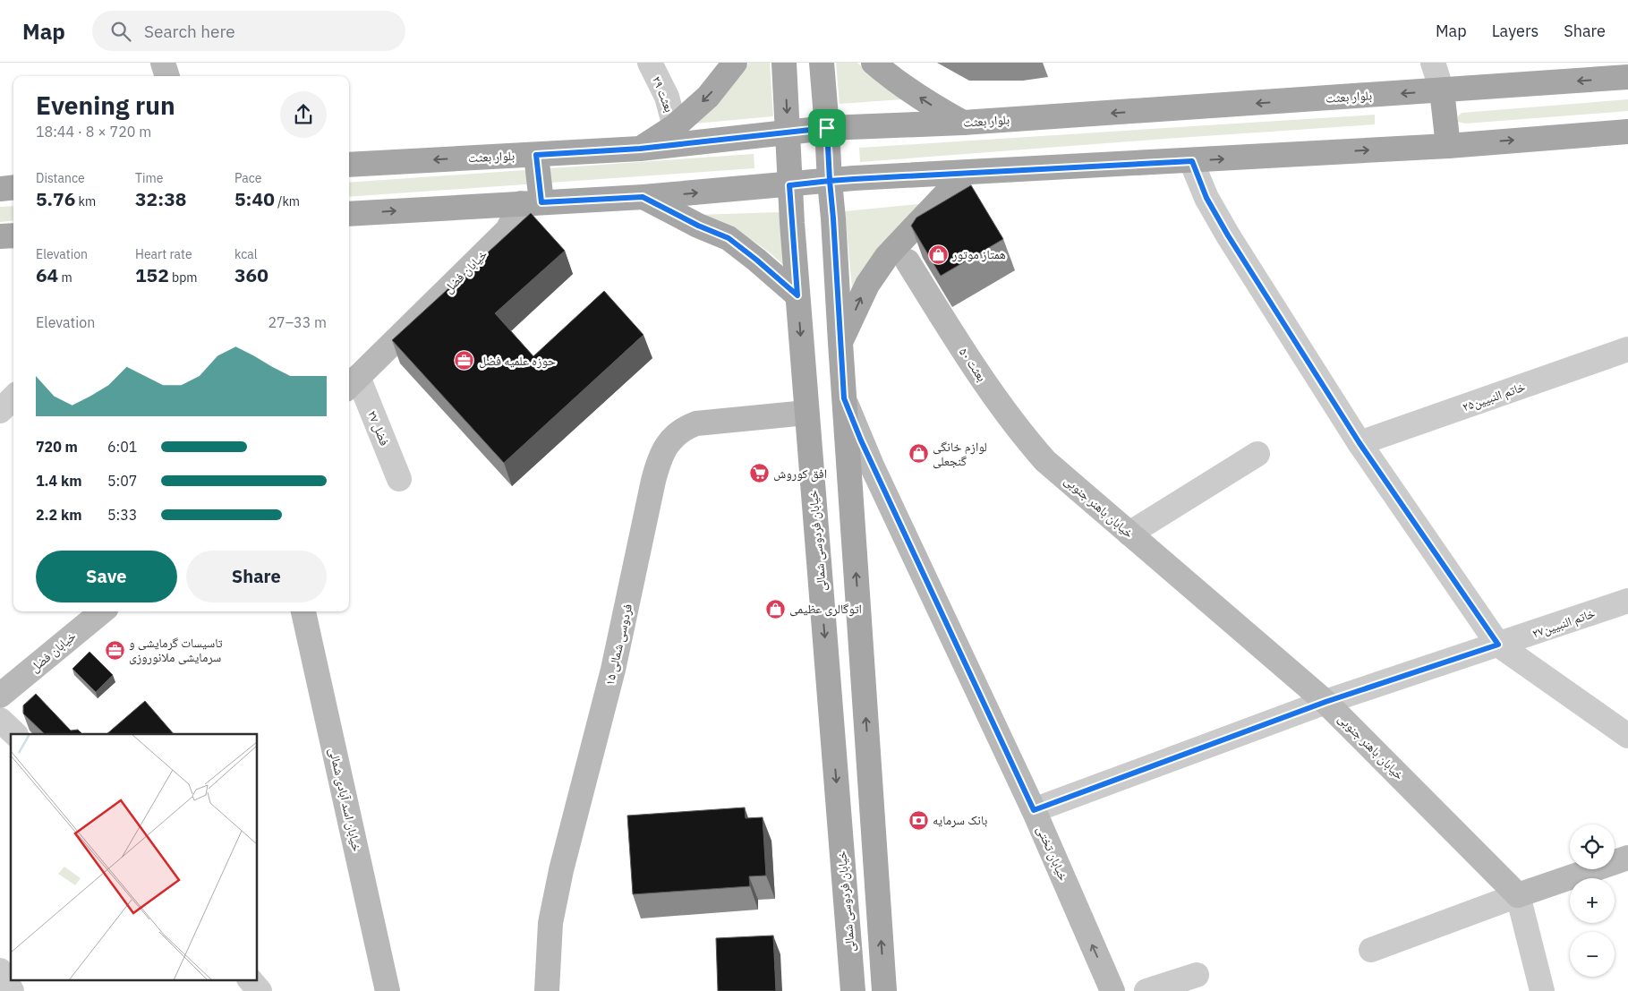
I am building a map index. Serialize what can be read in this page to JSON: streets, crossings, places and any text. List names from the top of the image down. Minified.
{"streets":{"main road":["بلوار بعثت","خیابان فردوسی شمالی"],"street":["بعثت ۲۹","خیابان فضل","بعثت ۵۰","خاتم النبیین۲۵","فضل ۲۷","خیابان باهنر جنوبی","خاتم النبیین۲۷","فردوسی شمالی ۱۵","خیابان اسد آبادی شمالی","خیابان تختی"]},"crossings":[["بلوار بعثت","خیابان فردوسی شمالی"],["خیابان فضل","فضل ۲۷"],["بعثت ۵۰","خیابان باهنر جنوبی"],["خیابان باهنر جنوبی","خاتم النبیین۲۷"],["خیابان فردوسی شمالی","فردوسی شمالی ۱۵"],["خاتم النبیین۲۷","خیابان تختی"]],"places":{"shop":["همتاز موتور","لوازم خانگی گنجعلی","اتوگالری عظیمی"],"office":["حوزه علمیه فضل","تاسیسات گرمایشی و سرمایشی ملانوروزی"],"supermarket":["افق کوروش"],"bank":["بانک سرمایه"]},"page":{"header":"Map","search":"Search here","nav":["Map","Layers","Share"],"heading":["Evening run","18:44 · 8 × 720 m"],"stats":[["Distance","5.76 km"],["Time","32:38"],["Pace","5:40 /km"],["Elevation","64 m"],["Heart rate","152 bpm"],["kcal","360"]],"chart":["Elevation","27–33 m"],"list":[{"name":"720 m","note":"6:01"},{"name":"1.4 km","note":"5:07"},{"name":"2.2 km","note":"5:33"}],"buttons":["Save","Share"],"map_buttons":["+","−"]}}
